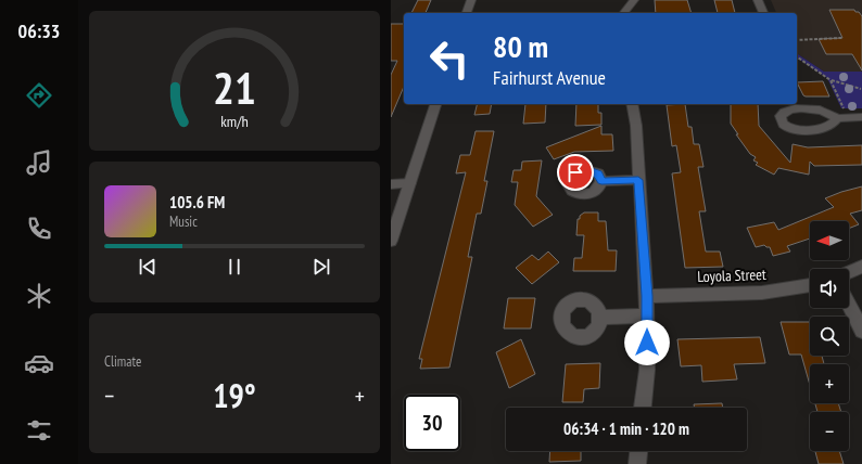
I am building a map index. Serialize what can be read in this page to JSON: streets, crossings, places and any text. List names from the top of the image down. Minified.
{"streets":{"street":["Loyola Street"]},"north":"left","page":{"tabs":"06:33","turn":["80 m","Fairhurst Avenue"],"song":["105.6 FM","Music"],"map_buttons":["+","−"],"tile":"Climate","heat":["−","19°","+"],"limit":"30","trip":"06:34 · 1 min · 120 m","gauge":["21","km/h"]}}
